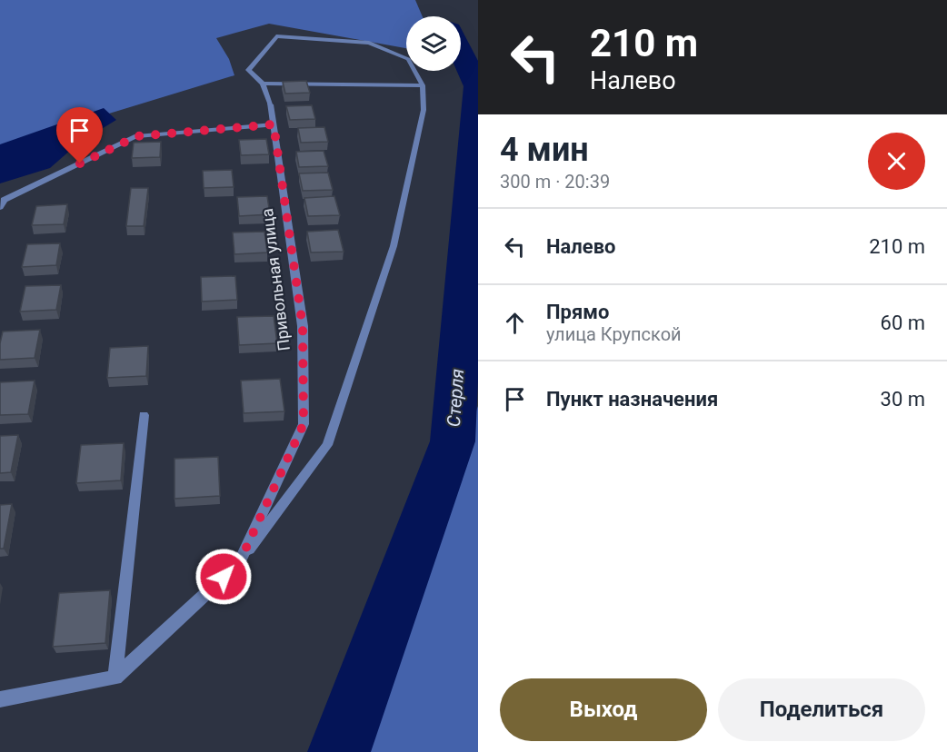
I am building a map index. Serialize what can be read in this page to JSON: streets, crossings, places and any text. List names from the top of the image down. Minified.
{"streets":{"street":["Привольная улица"]},"water":["Стерля"],"page":{"turn":["210 m","Налево"],"heading":["4 мин","300 m · 20:39"],"list":[{"name":"Налево","value":"210 m"},{"name":"Прямо","note":"улица Крупской","value":"60 m"},{"name":"Пункт назначения","value":"30 m"}],"buttons":["Выход","Поделиться"]}}
